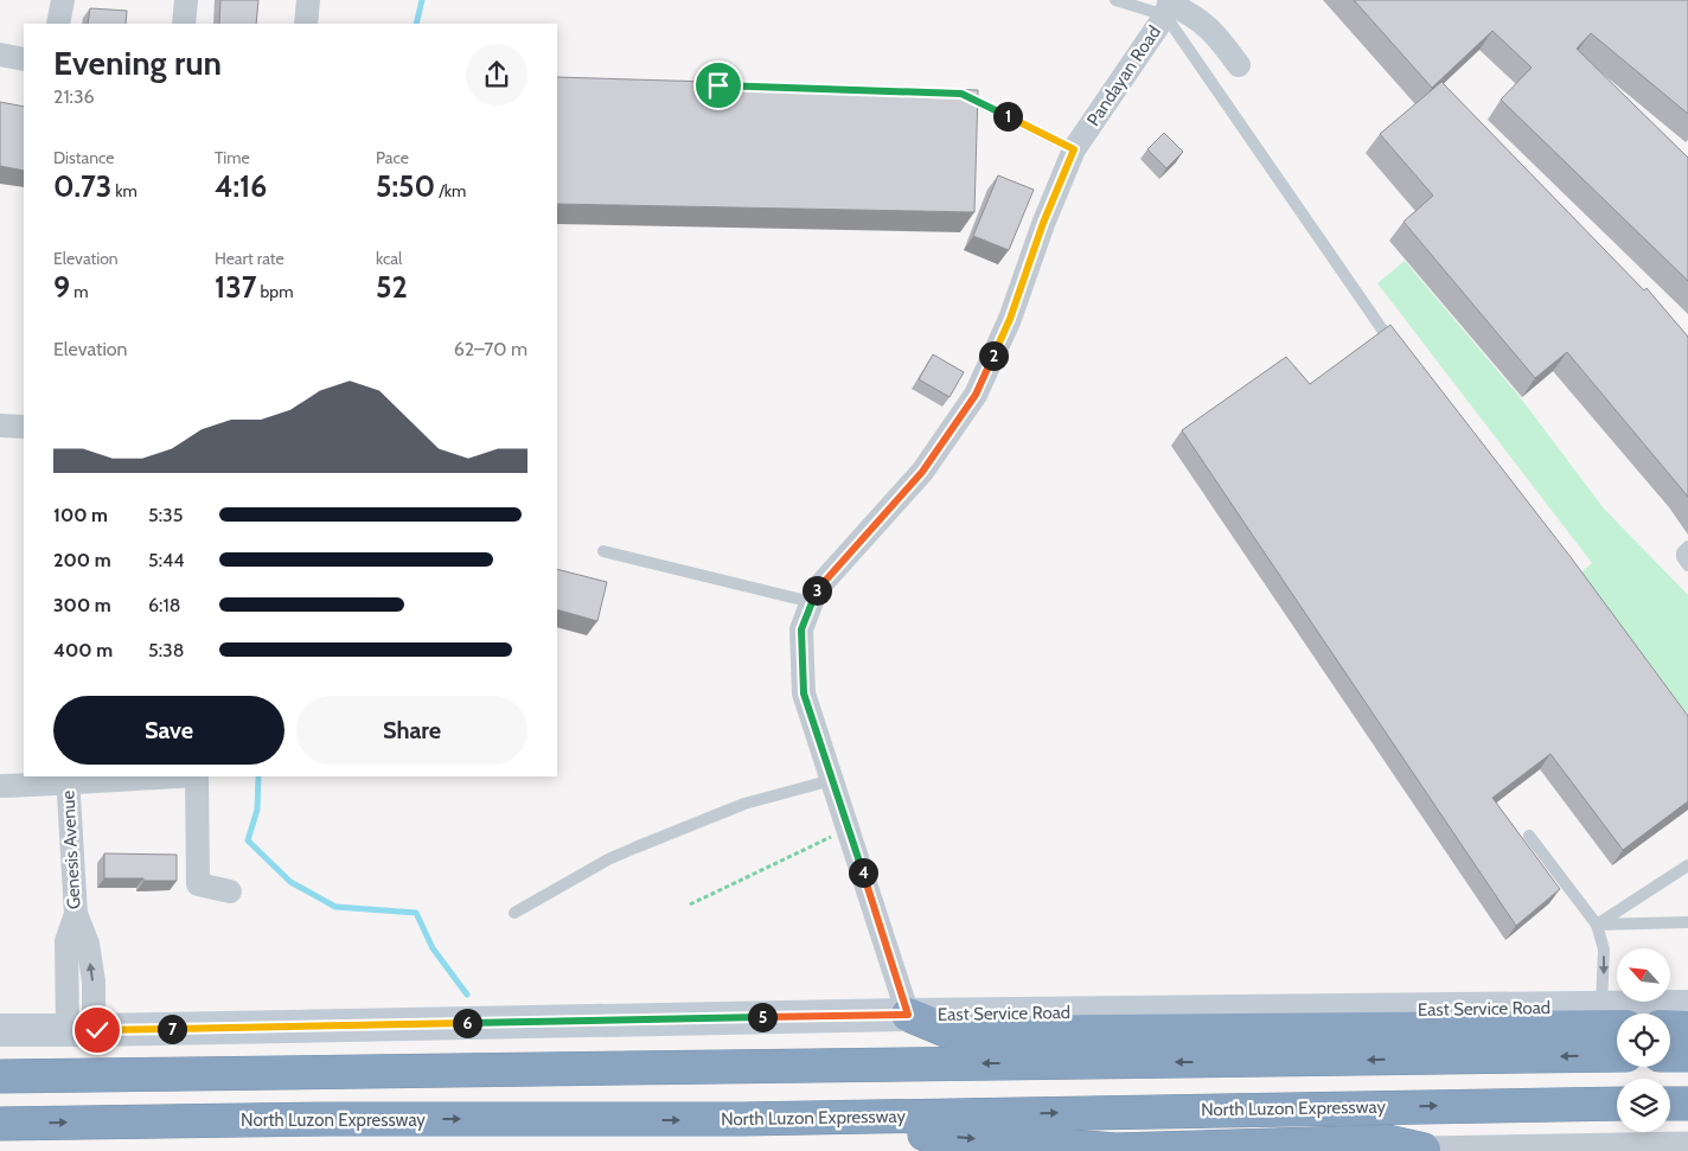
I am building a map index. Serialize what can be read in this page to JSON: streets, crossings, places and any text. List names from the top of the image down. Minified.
{"streets":{"highway":["North Luzon Expressway"],"main road":["East Service Road"],"street":["Pandayan Road","Genesis Avenue"]},"crossings":[["Pandayan Road","East Service Road"],["Genesis Avenue","East Service Road"]],"north":"top left","page":{"heading":["Evening run","21:36"],"pins":["1","2","3","4","5","6","7"],"stats":[["Distance","0.73 km"],["Time","4:16"],["Pace","5:50 /km"],["Elevation","9 m"],["Heart rate","137 bpm"],["kcal","52"]],"chart":["Elevation","62–70 m"],"list":[{"name":"100 m","note":"5:35"},{"name":"200 m","note":"5:44"},{"name":"300 m","note":"6:18"},{"name":"400 m","note":"5:38"}],"buttons":["Save","Share"]}}
